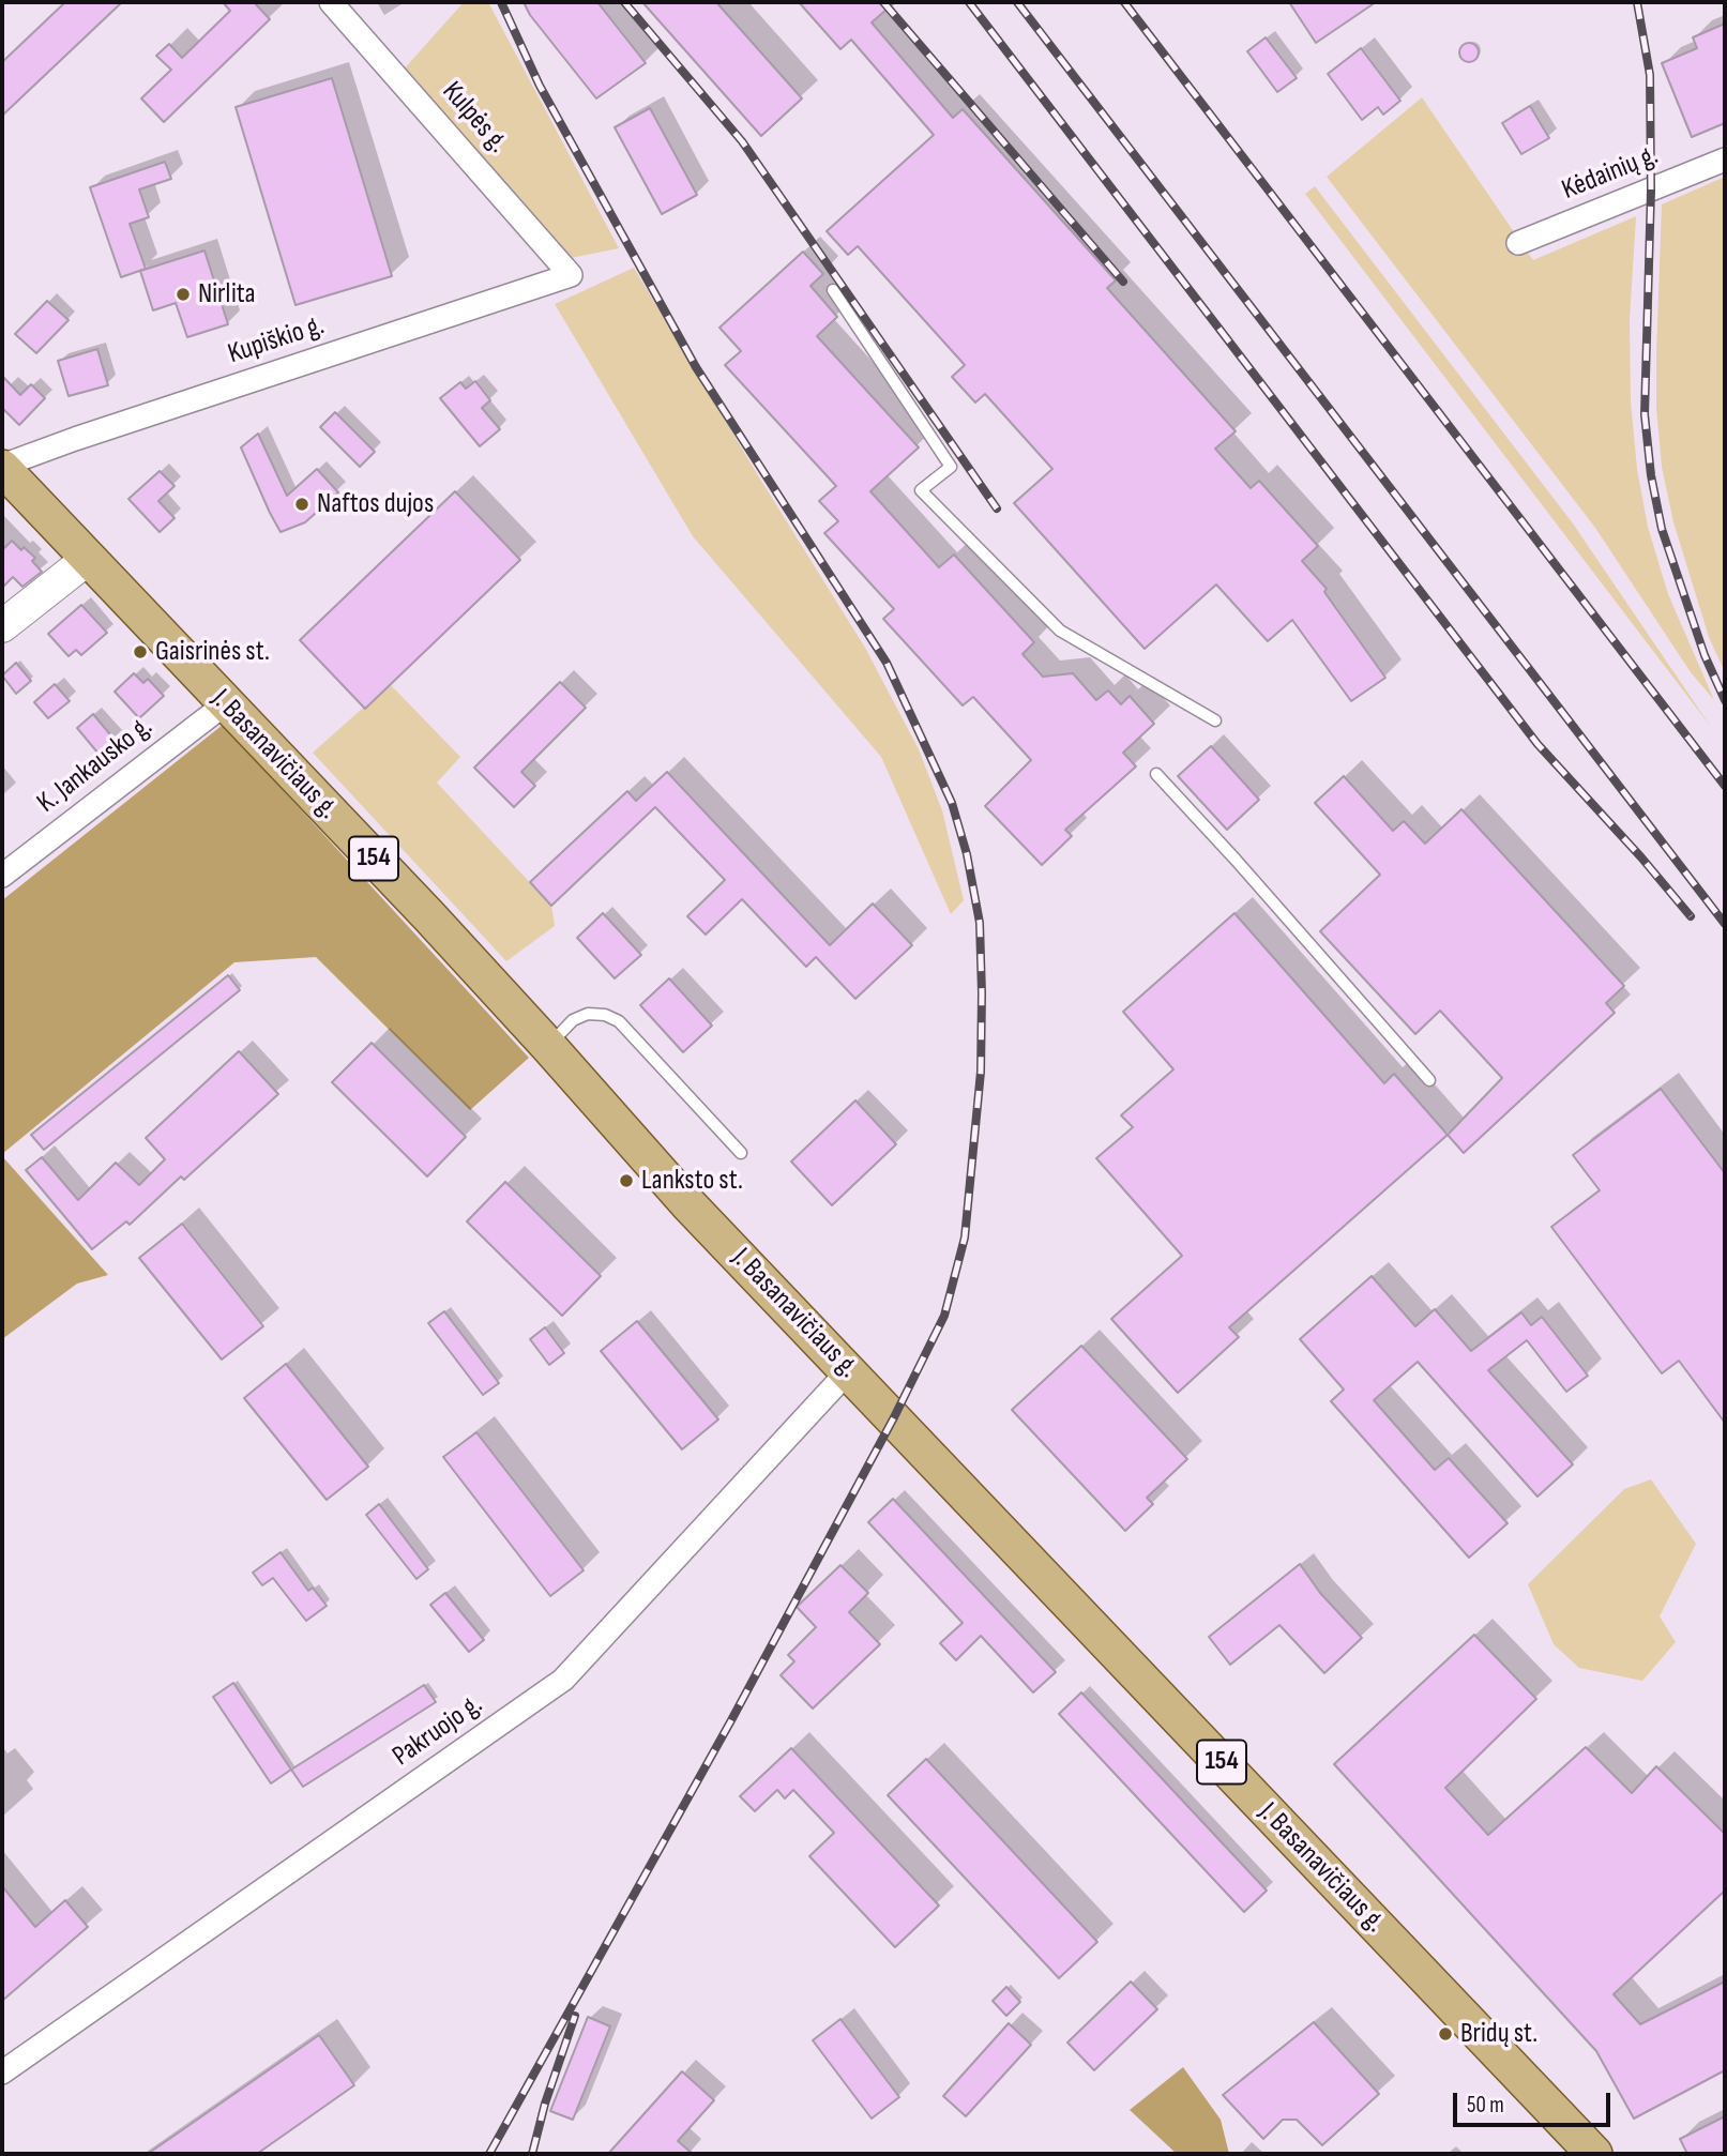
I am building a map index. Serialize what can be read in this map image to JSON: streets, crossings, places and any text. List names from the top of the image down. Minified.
{"streets":{"main road":["J. Basanavičiaus g.","154"],"street":["Kulpės g.","Kėdainių g.","Kupiškio g.","K. Jankausko g.","Pakruojo g."]},"crossings":[["Kulpės g.","Kupiškio g."],["Kupiškio g.","J. Basanavičiaus g."],["J. Basanavičiaus g.","K. Jankausko g."],["J. Basanavičiaus g.","Pakruojo g."]],"places":["Nirlita","Naftos dujos","Gaisrinės st.","Lanksto st.","Bridų st."],"scale_bar":"50 m"}
